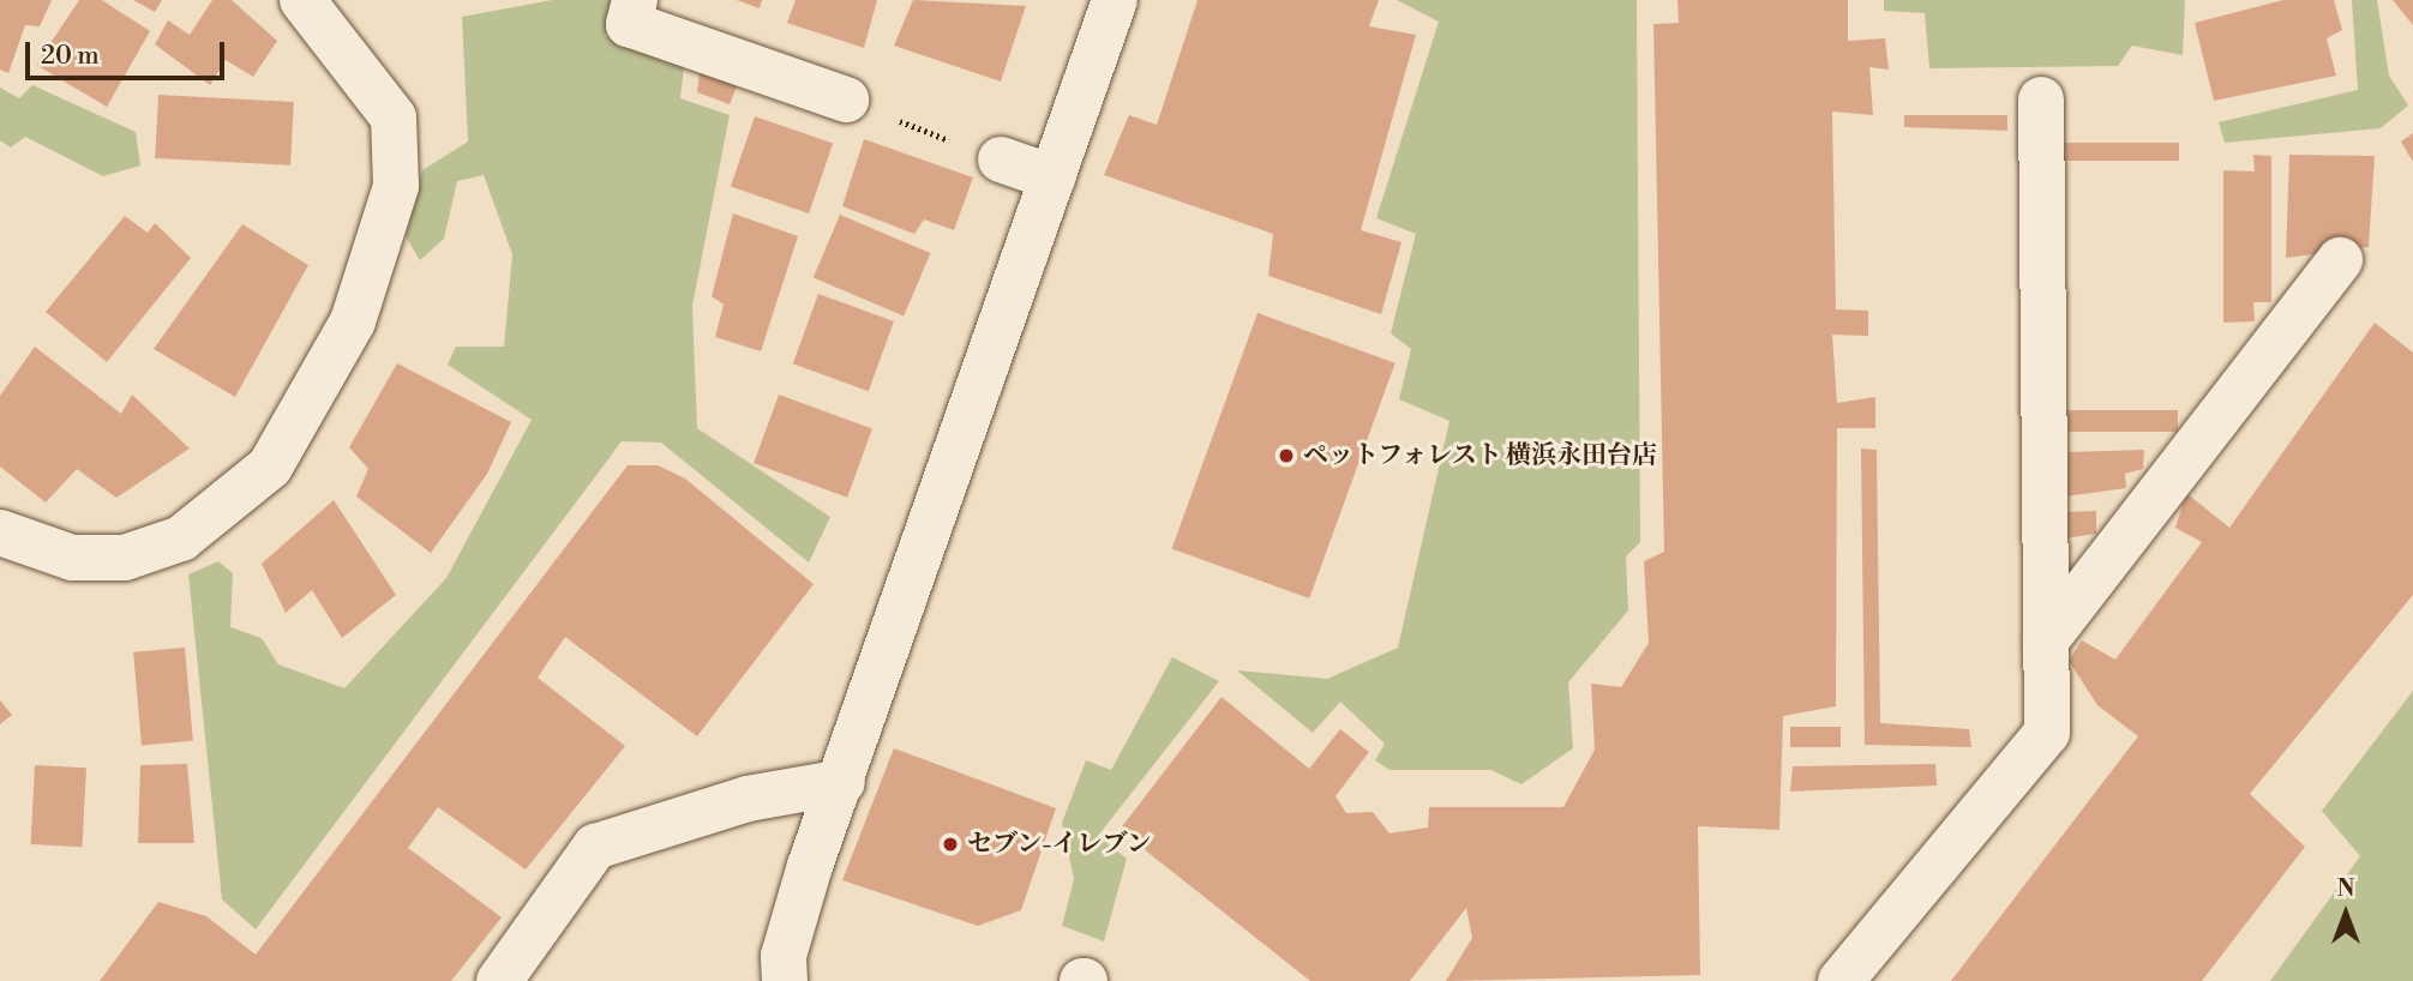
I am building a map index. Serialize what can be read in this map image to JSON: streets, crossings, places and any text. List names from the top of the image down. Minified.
{"places":["ペットフォレスト 横浜永田台店","セブン-イレブン"],"scale_bar":"20 m","north":"top"}
